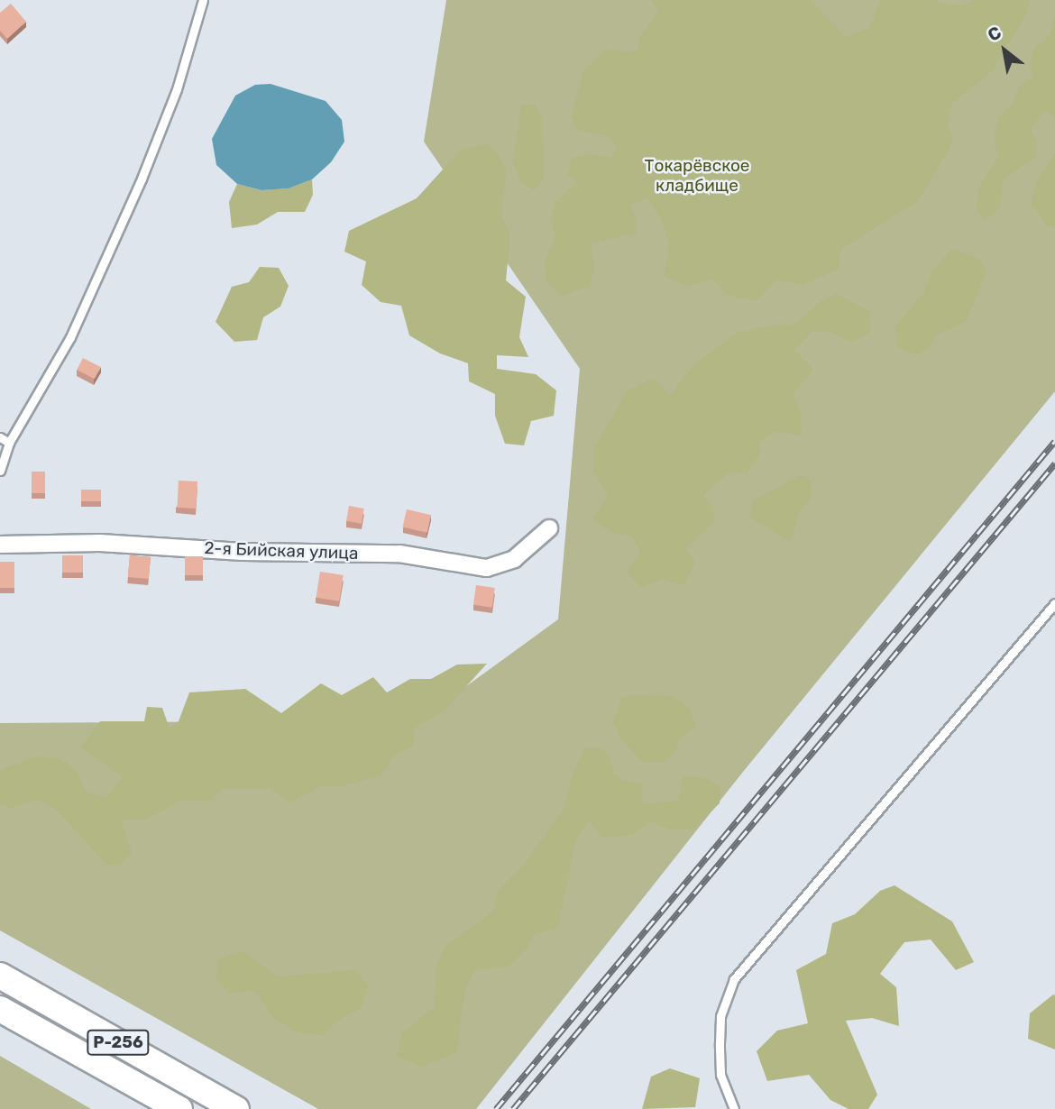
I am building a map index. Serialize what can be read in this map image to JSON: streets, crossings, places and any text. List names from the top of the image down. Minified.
{"streets":{"highway":["Р-256"],"street":["2-я Бийская улица"]},"parks":["Токарёвское кладбище"],"north":"top left"}
